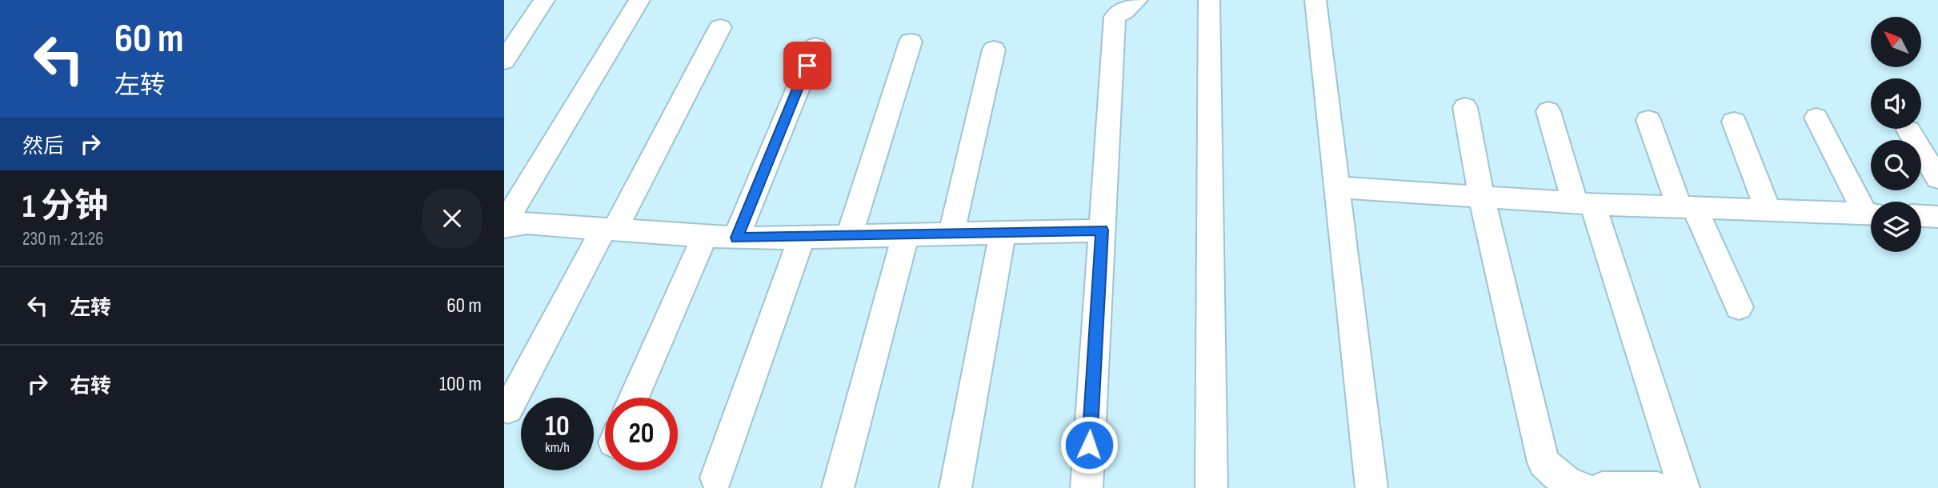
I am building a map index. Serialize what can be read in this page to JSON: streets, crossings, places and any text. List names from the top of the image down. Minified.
{"north":"top left","page":{"turn":["60 m","左转"],"then":"然后","heading":["1 分钟","230 m · 21:26"],"list":[{"name":"左转","value":"60 m"},{"name":"右转","value":"100 m"}],"speed":"10 km/h","limit":"20"}}
